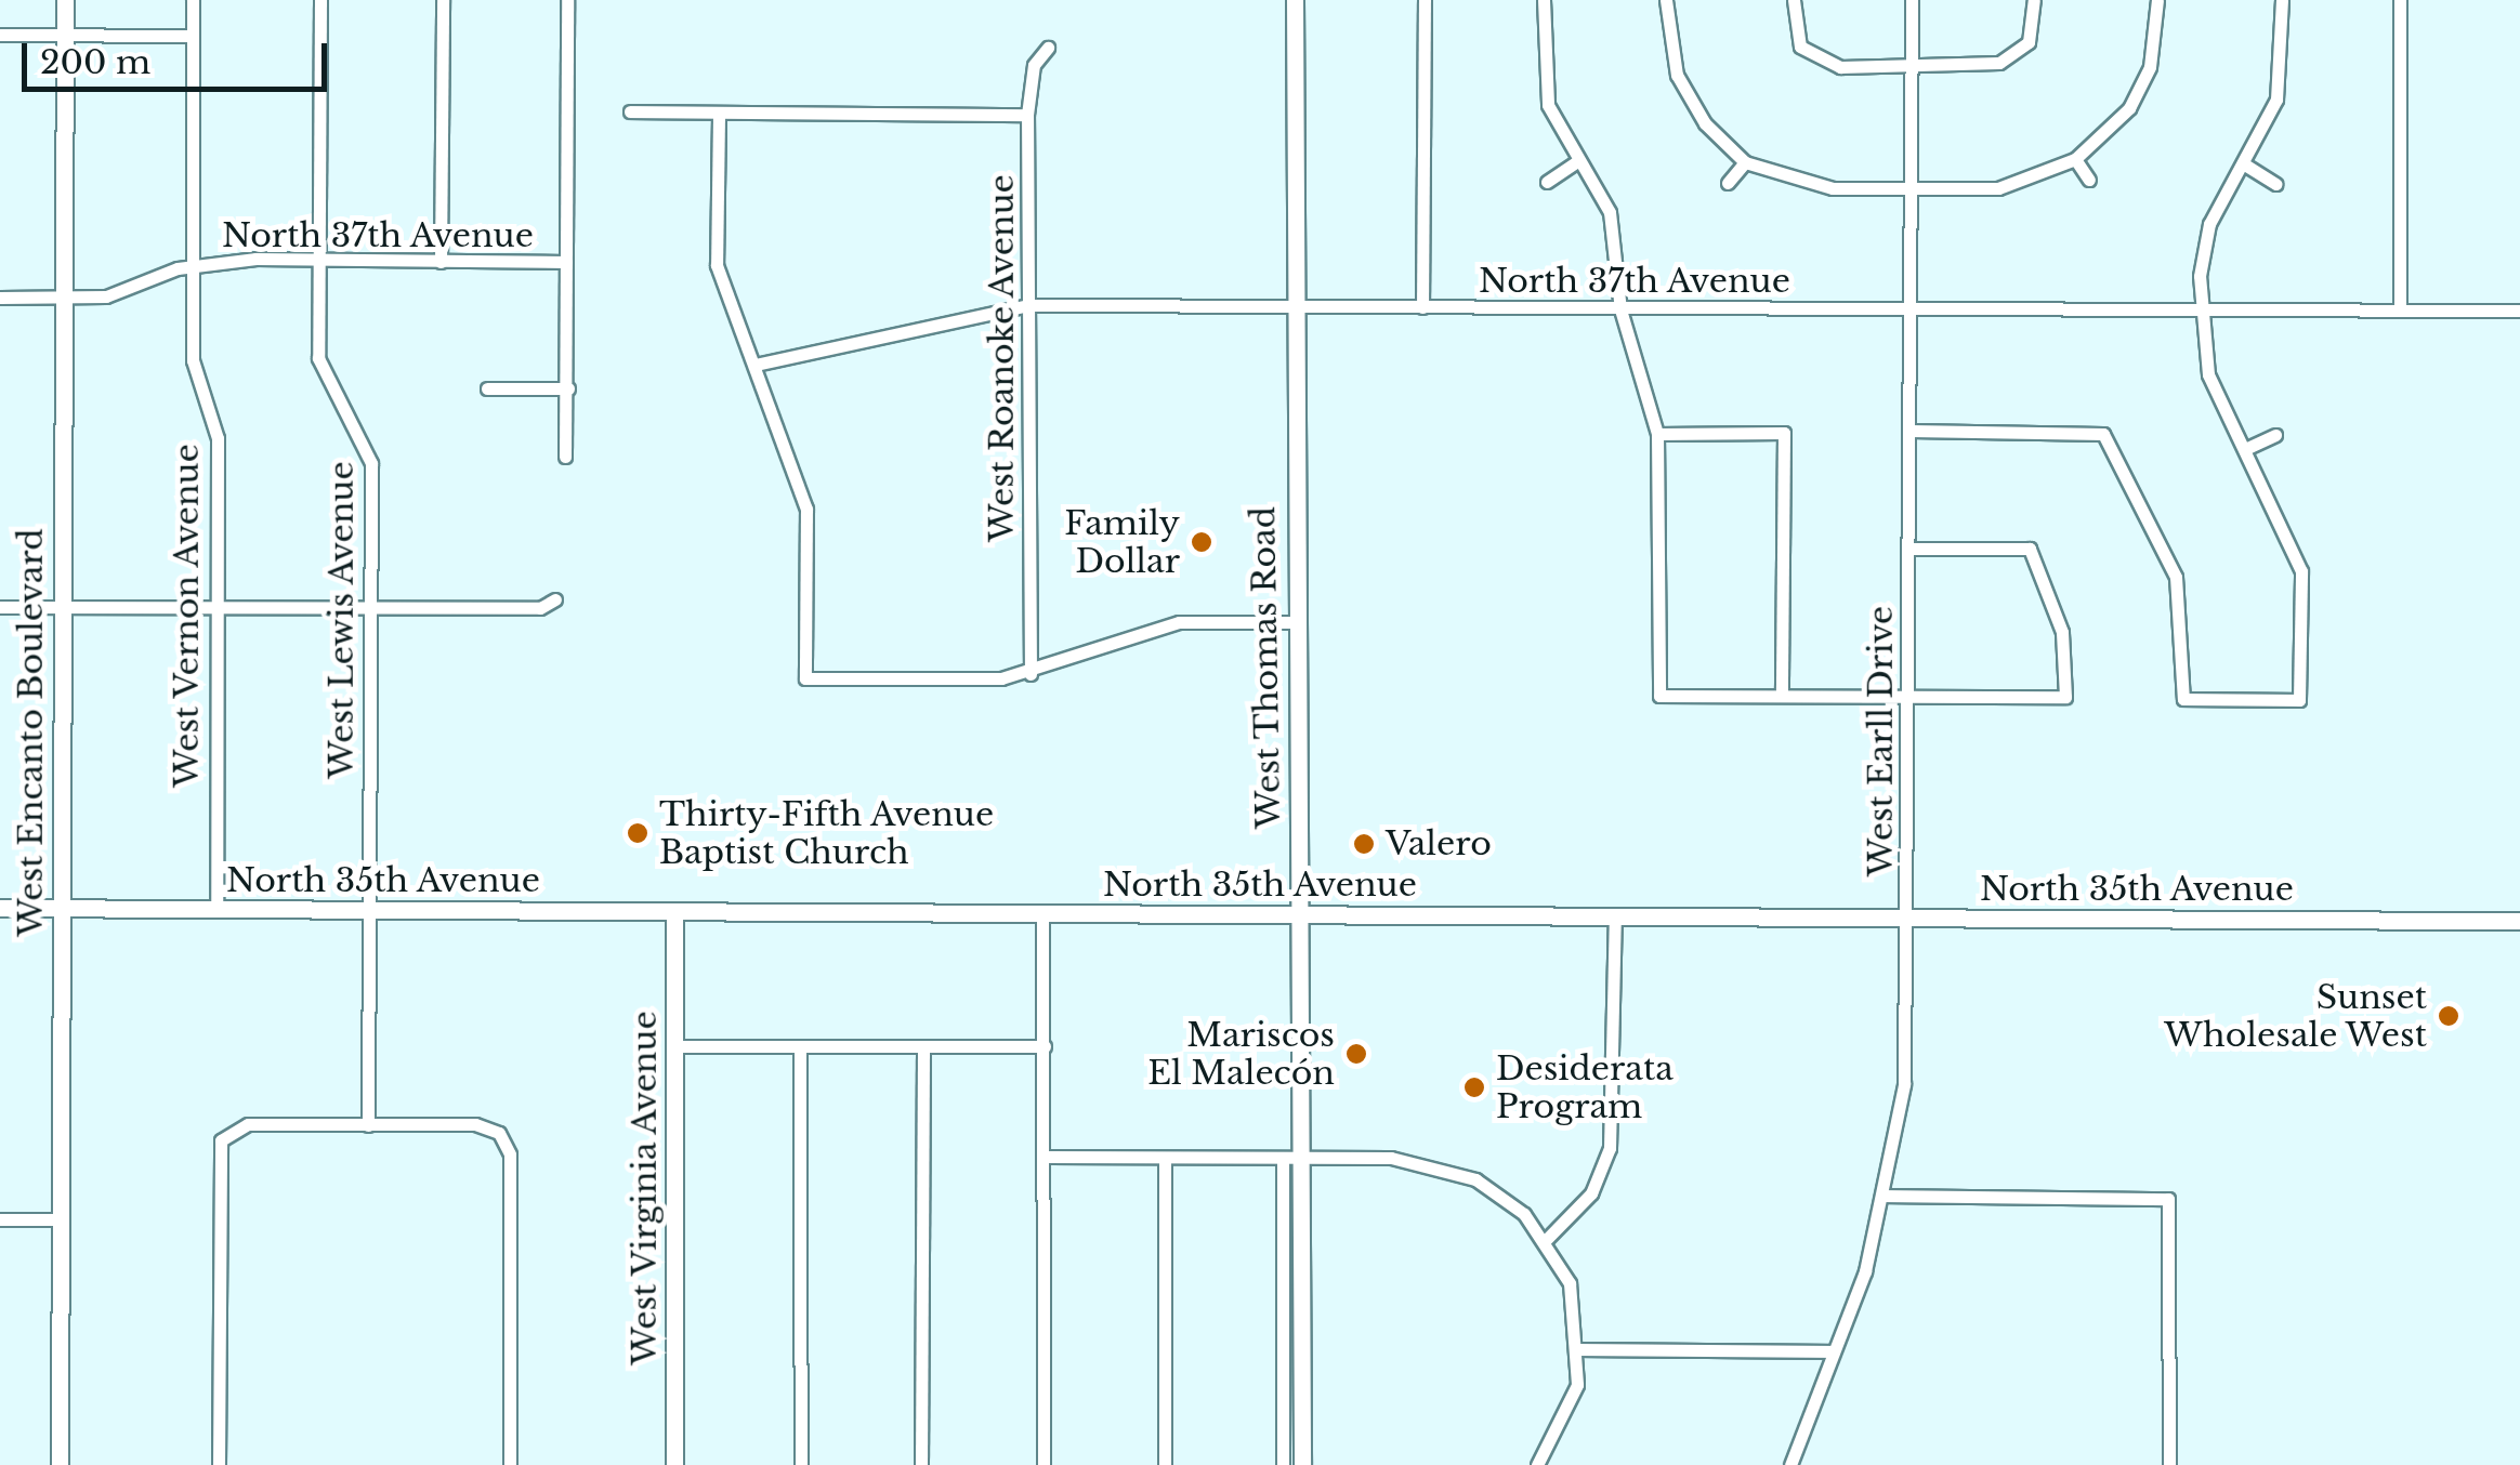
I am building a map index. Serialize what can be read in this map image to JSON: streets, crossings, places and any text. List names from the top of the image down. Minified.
{"streets":{"main road":["West Thomas Road","West Encanto Boulevard","North 35th Avenue","West Virginia Avenue"],"street":["North 37th Avenue","West Roanoke Avenue","West Vernon Avenue","West Lewis Avenue","West Earll Drive"]},"crossings":[["North 37th Avenue","West Roanoke Avenue"],["North 37th Avenue","West Vernon Avenue"],["North 37th Avenue","West Lewis Avenue"],["North 37th Avenue","West Thomas Road"],["North 37th Avenue","West Encanto Boulevard"],["North 37th Avenue","West Earll Drive"],["West Vernon Avenue","North 35th Avenue"],["West Lewis Avenue","North 35th Avenue"],["West Thomas Road","North 35th Avenue"],["West Encanto Boulevard","North 35th Avenue"],["West Earll Drive","North 35th Avenue"],["North 35th Avenue","West Virginia Avenue"]],"places":["Family Dollar","Thirty-Fifth Avenue Baptist Church","Valero","Sunset Wholesale West","Mariscos El Malecón","Desiderata Program"],"scale_bar":"200 m"}
